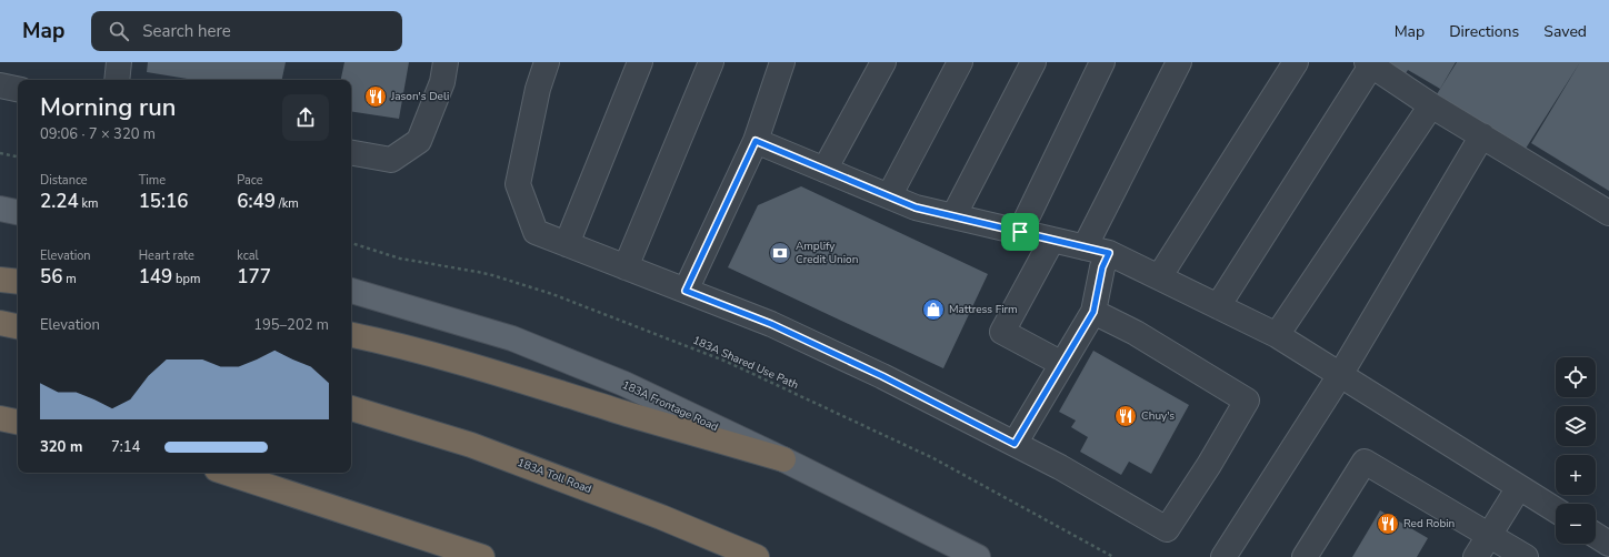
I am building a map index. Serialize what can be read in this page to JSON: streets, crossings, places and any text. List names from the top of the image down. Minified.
{"streets":{"highway":["183A Toll Road"],"main road":["183A Frontage Road"],"path":["183A Shared Use Path"]},"places":{"restaurant":["Jason's Deli","Chuy's","Red Robin"],"bank":["Amplify Credit Union"],"shop":["Mattress Firm"]},"page":{"header":"Map","search":"Search here","nav":["Map","Directions","Saved"],"heading":["Morning run","09:06 · 7 × 320 m"],"stats":[["Distance","2.24 km"],["Time","15:16"],["Pace","6:49 /km"],["Elevation","56 m"],["Heart rate","149 bpm"],["kcal","177"]],"chart":["Elevation","195–202 m"],"map_buttons":["+","−"],"list":[{"name":"320 m","note":"7:14"}]}}
